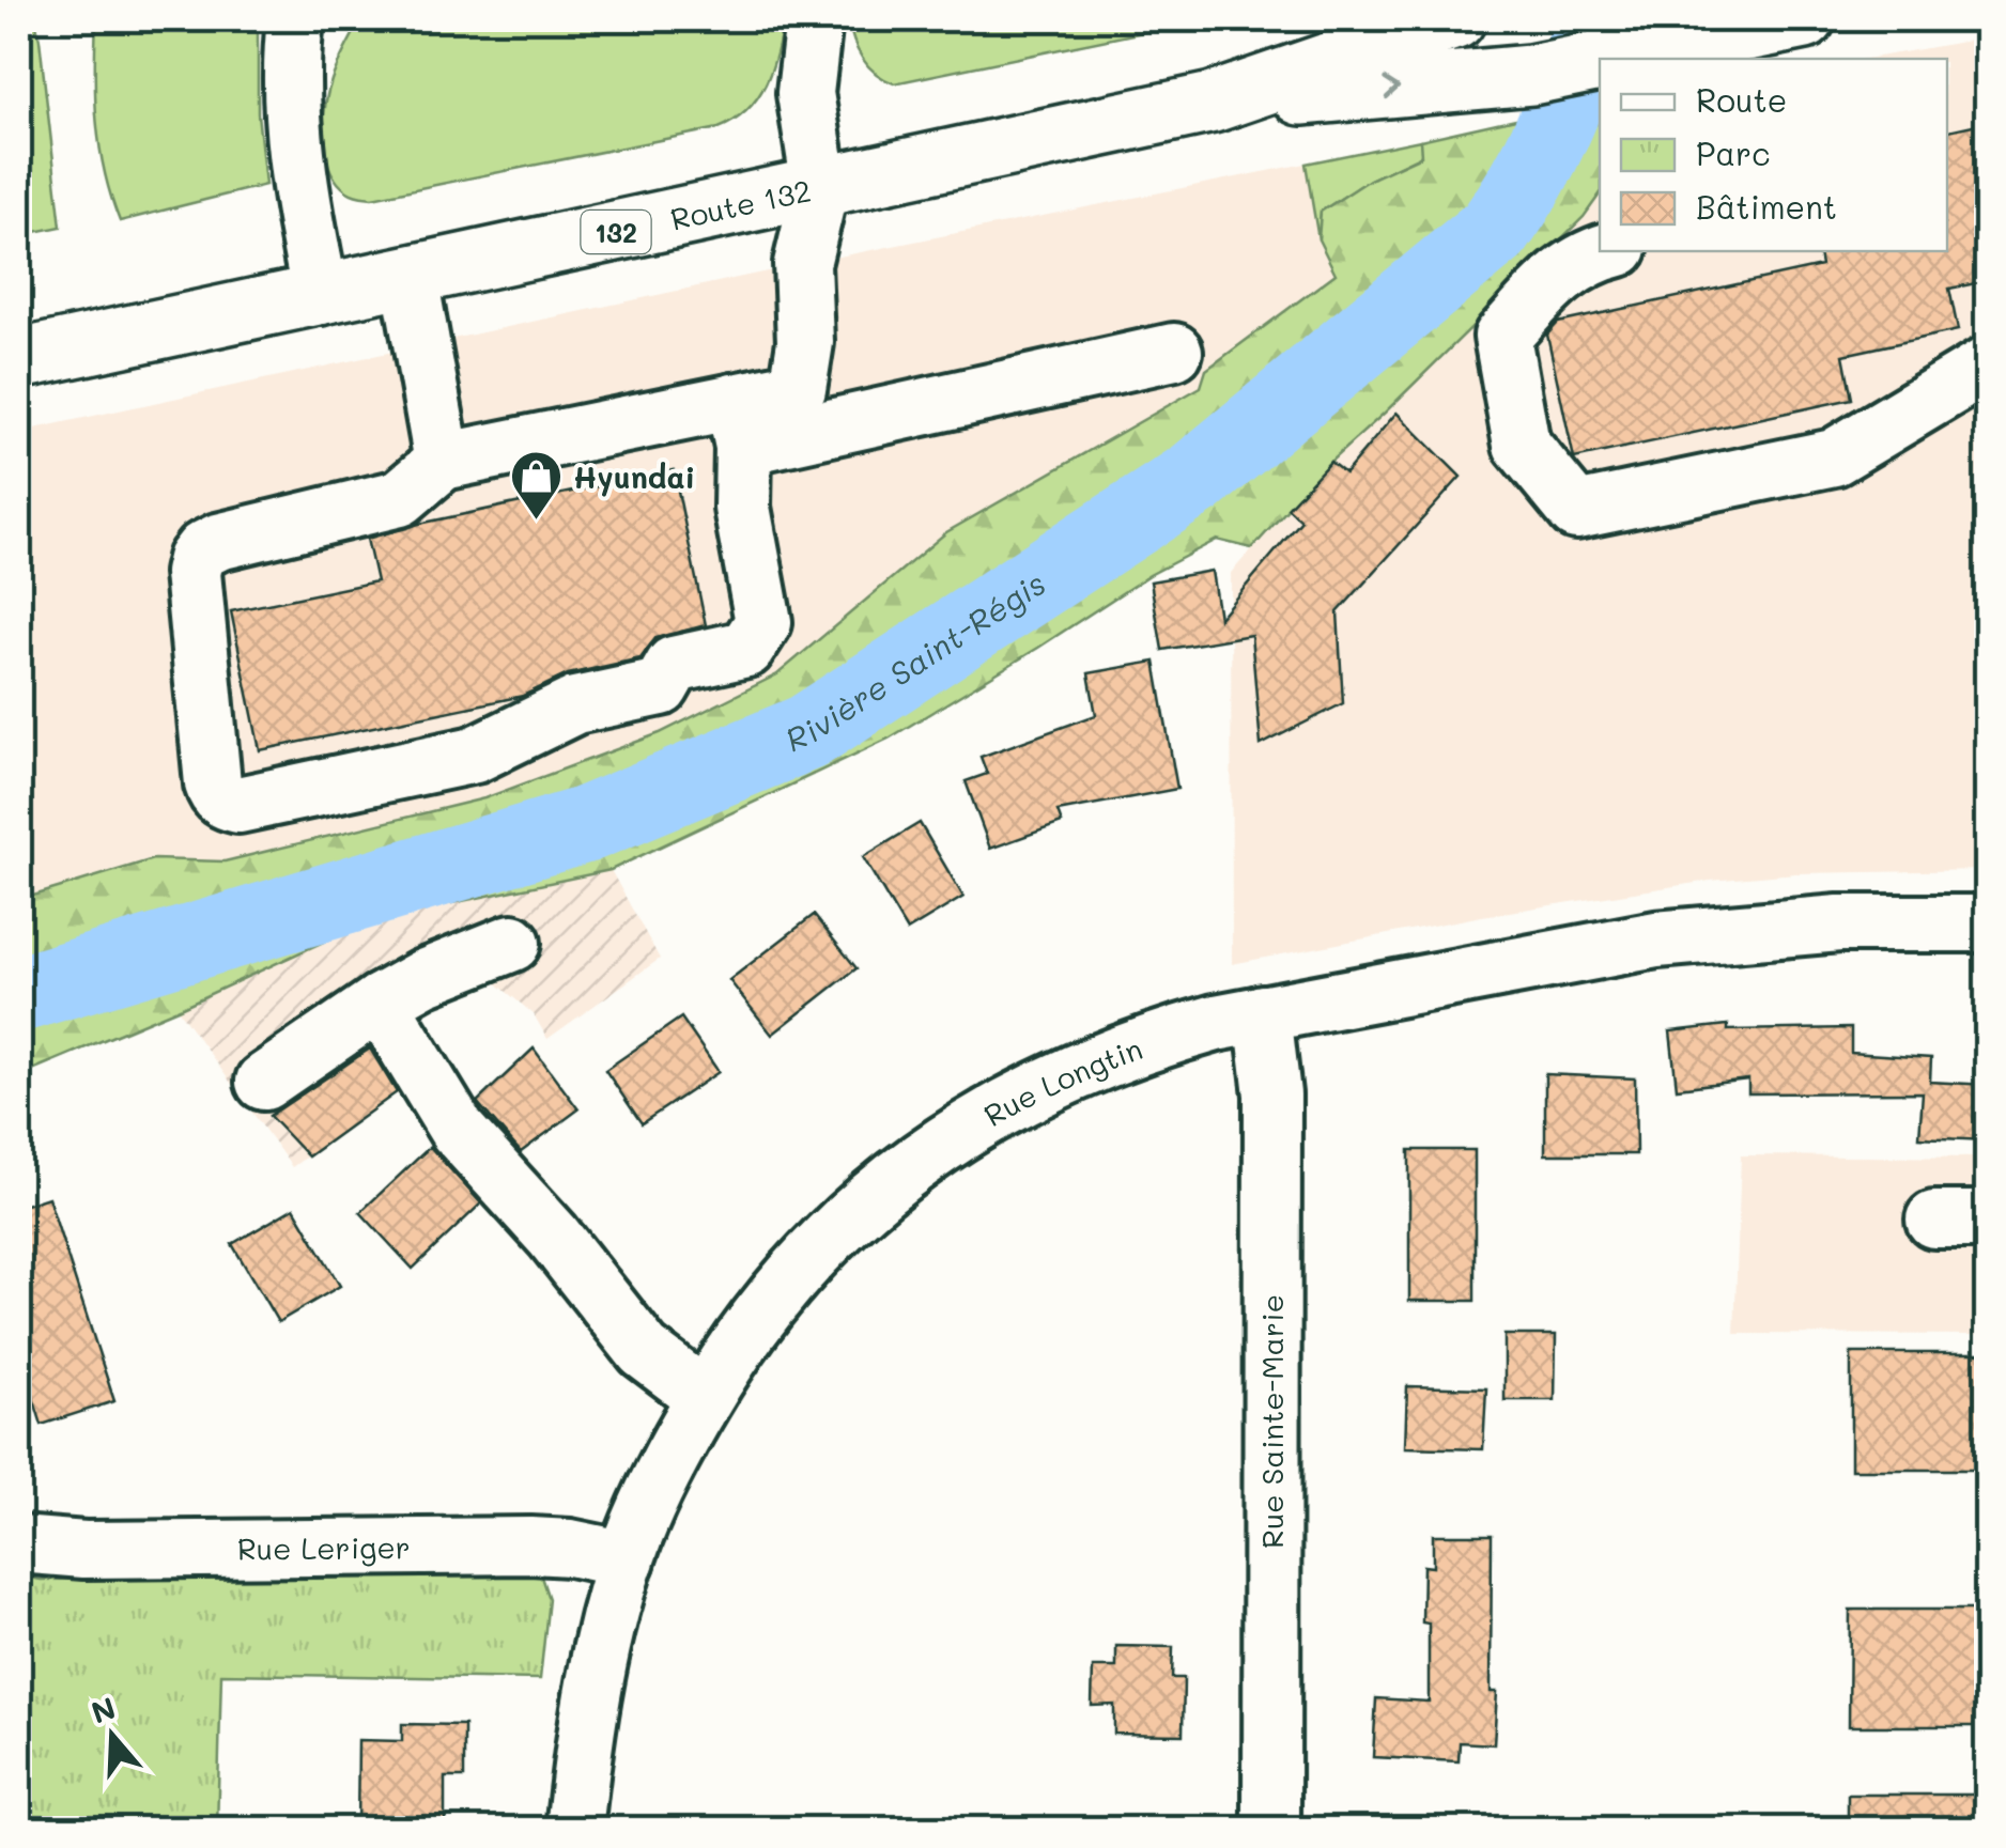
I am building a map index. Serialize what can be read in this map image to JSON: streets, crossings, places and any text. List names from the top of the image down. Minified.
{"streets":{"highway":["Route 132","132"],"street":["Rue Longtin","Rue Sainte-Marie","Rue Leriger"]},"crossings":[["Rue Longtin","Rue Sainte-Marie"],["Rue Longtin","Rue Leriger"]],"water":["Rivière Saint-Régis"],"places":{"shop":["Hyundai"]},"legend":["Route","Parc","Bâtiment"],"north":"top"}
